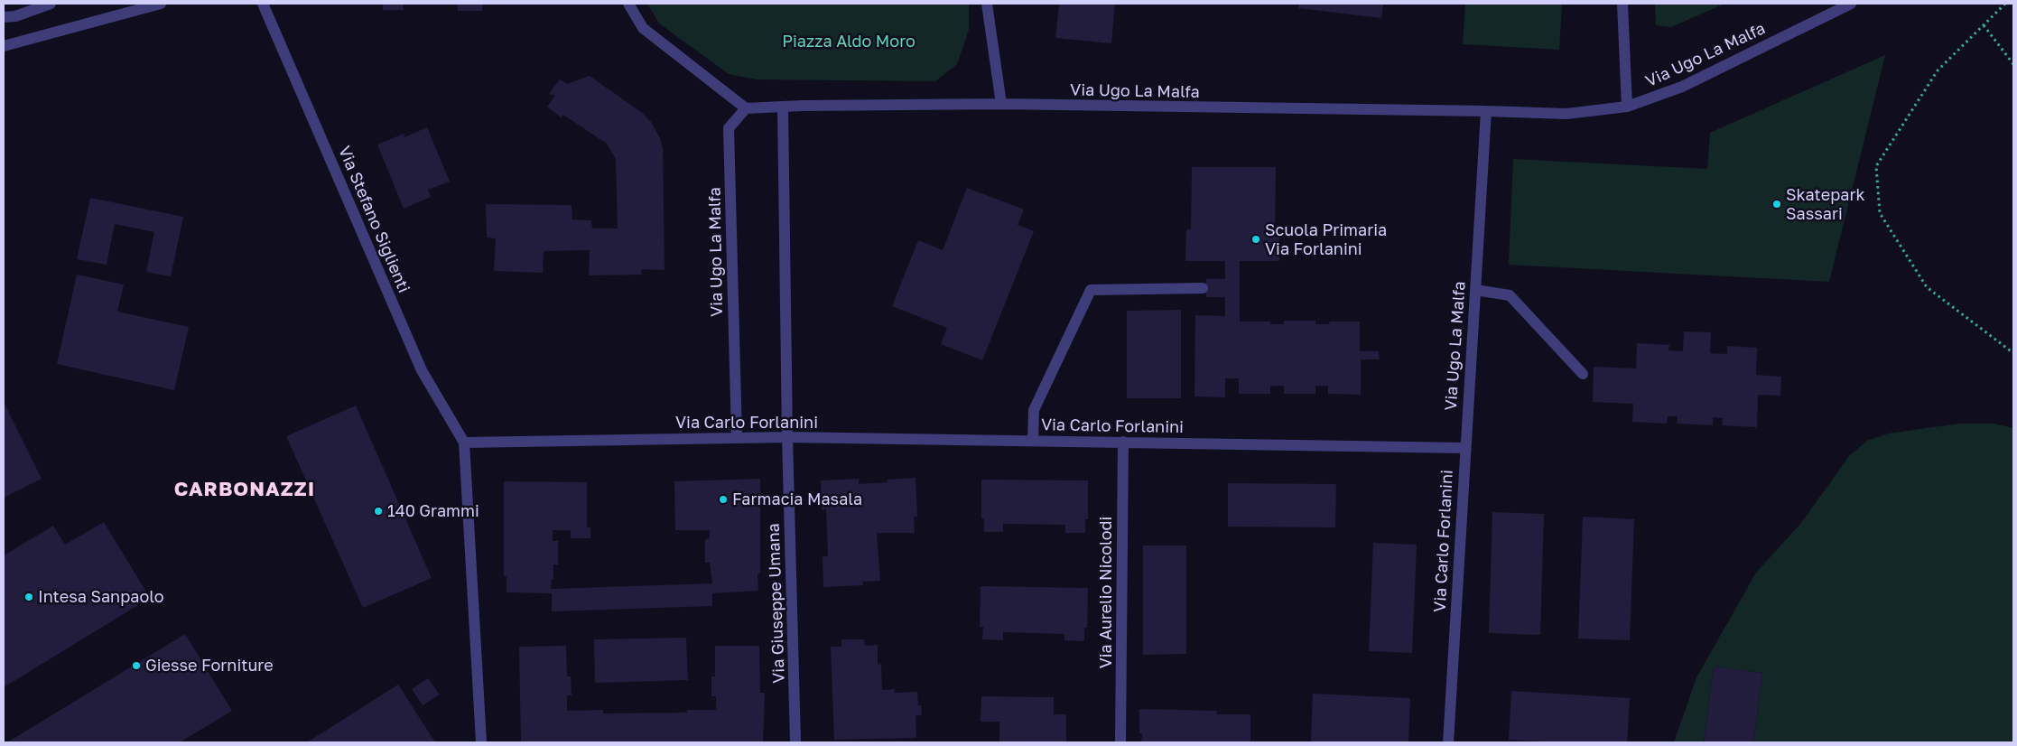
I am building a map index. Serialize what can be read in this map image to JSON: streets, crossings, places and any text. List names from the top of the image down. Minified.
{"streets":{"street":["Via Ugo La Malfa","Via Stefano Siglienti","Via Carlo Forlanini","Via Aurelio Nicolodi","Via Giuseppe Umana"]},"crossings":[["Via Ugo La Malfa","Via Carlo Forlanini"],["Via Stefano Siglienti","Via Carlo Forlanini"],["Via Carlo Forlanini","Via Aurelio Nicolodi"],["Via Carlo Forlanini","Via Giuseppe Umana"]],"districts":["CARBONAZZI"],"parks":["Piazza Aldo Moro"],"places":["Skatepark Sassari","Scuola Primaria Via Forlanini","Farmacia Masala","140 Grammi","Intesa Sanpaolo","Giesse Forniture"]}
